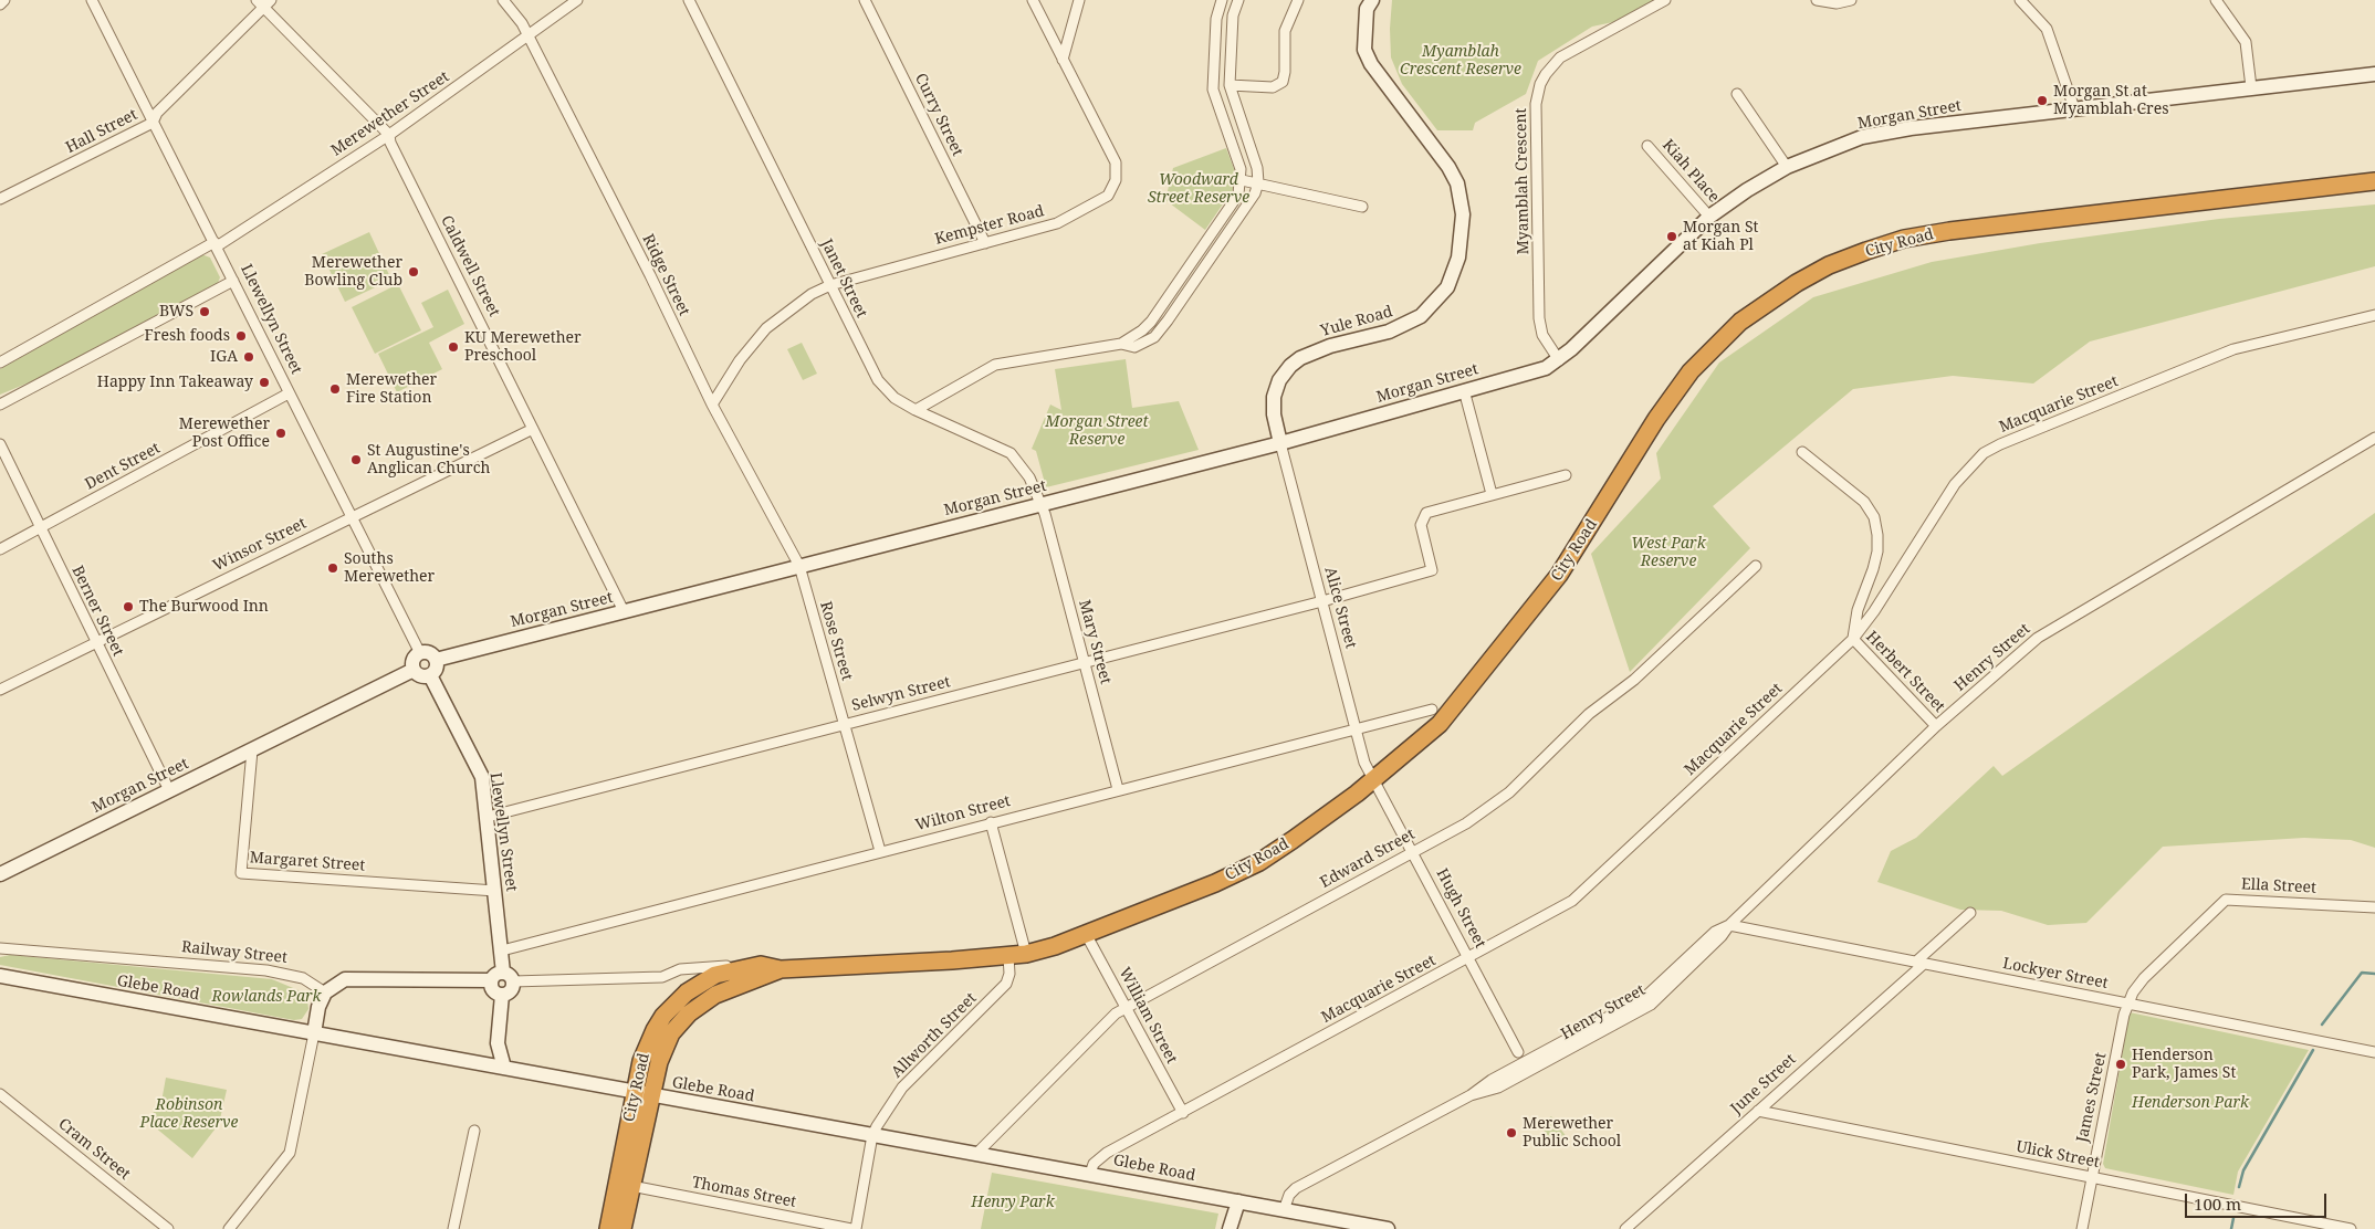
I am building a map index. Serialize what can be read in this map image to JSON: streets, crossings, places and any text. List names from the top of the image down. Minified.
{"streets":{"highway":["City Road"],"street":["Merewether Street","Curry Street","Morgan Street","Hall Street","Kiah Place","Myamblah Crescent","Kempster Road","Caldwell Street","Ridge Street","Janet Street","Llewellyn Street","Yule Road","Macquarie Street","Dent Street","Winsor Street","Alice Street","Berner Street","Rose Street","Mary Street","Henry Street","Herbert Street","Selwyn Street","Wilton Street","Edward Street","Margaret Street","Ella Street","Hugh Street","Railway Street","Lockyer Street","Glebe Road","William Street","Allworth Street","June Street","James Street","Cram Street","Ulick Street","Thomas Street"]},"crossings":[["Merewether Street","Caldwell Street"],["Merewether Street","Ridge Street"],["Merewether Street","Llewellyn Street"],["Curry Street","Kempster Road"],["Morgan Street","Kiah Place"],["Morgan Street","Myamblah Crescent"],["Morgan Street","Caldwell Street"],["Morgan Street","Ridge Street"],["Morgan Street","Janet Street"],["Morgan Street","Llewellyn Street"],["Morgan Street","Yule Road"],["Morgan Street","Alice Street"],["Morgan Street","Berner Street"],["Morgan Street","Rose Street"],["Morgan Street","Mary Street"],["Morgan Street","Margaret Street"],["Hall Street","Caldwell Street"],["Hall Street","Llewellyn Street"],["Kempster Road","Ridge Street"],["Kempster Road","Janet Street"],["City Road","Alice Street"],["City Road","Hugh Street"],["City Road","Glebe Road"],["City Road","William Street"],["City Road","Allworth Street"],["City Road","Thomas Street"],["Caldwell Street","Winsor Street"],["Ridge Street","Rose Street"],["Janet Street","Mary Street"],["Llewellyn Street","Dent Street"],["Llewellyn Street","Winsor Street"],["Llewellyn Street","Selwyn Street"],["Llewellyn Street","Wilton Street"],["Llewellyn Street","Margaret Street"],["Yule Road","Alice Street"],["Macquarie Street","Herbert Street"],["Macquarie Street","Hugh Street"],["Macquarie Street","Glebe Road"],["Macquarie Street","William Street"],["Dent Street","Berner Street"],["Winsor Street","Berner Street"],["Alice Street","Selwyn Street"],["Alice Street","Wilton Street"],["Alice Street","Hugh Street"],["Rose Street","Selwyn Street"],["Rose Street","Wilton Street"],["Mary Street","Selwyn Street"],["Mary Street","Wilton Street"],["Henry Street","Herbert Street"],["Henry Street","Lockyer Street"],["Henry Street","Glebe Road"],["Edward Street","Hugh Street"],["Edward Street","Glebe Road"],["Edward Street","William Street"],["Ella Street","Lockyer Street"],["Ella Street","James Street"],["Lockyer Street","June Street"],["Lockyer Street","James Street"],["Glebe Road","Allworth Street"],["June Street","Ulick Street"],["James Street","Ulick Street"]],"parks":["Myamblah Crescent Reserve","Woodward Street Reserve","Morgan Street Reserve","West Park Reserve","Rowlands Park","Henderson Park","Robinson Place Reserve","Henry Park"],"places":["Morgan St at Myamblah Cres","Morgan St at Kiah Pl","Merewether Bowling Club","BWS","Fresh foods","KU Merewether Preschool","IGA","Happy Inn Takeaway","Merewether Fire Station","Merewether Post Office","St Augustine's Anglican Church","Souths Merewether","The Burwood Inn","Henderson Park, James St","Merewether Public School"],"scale_bar":"100 m"}
